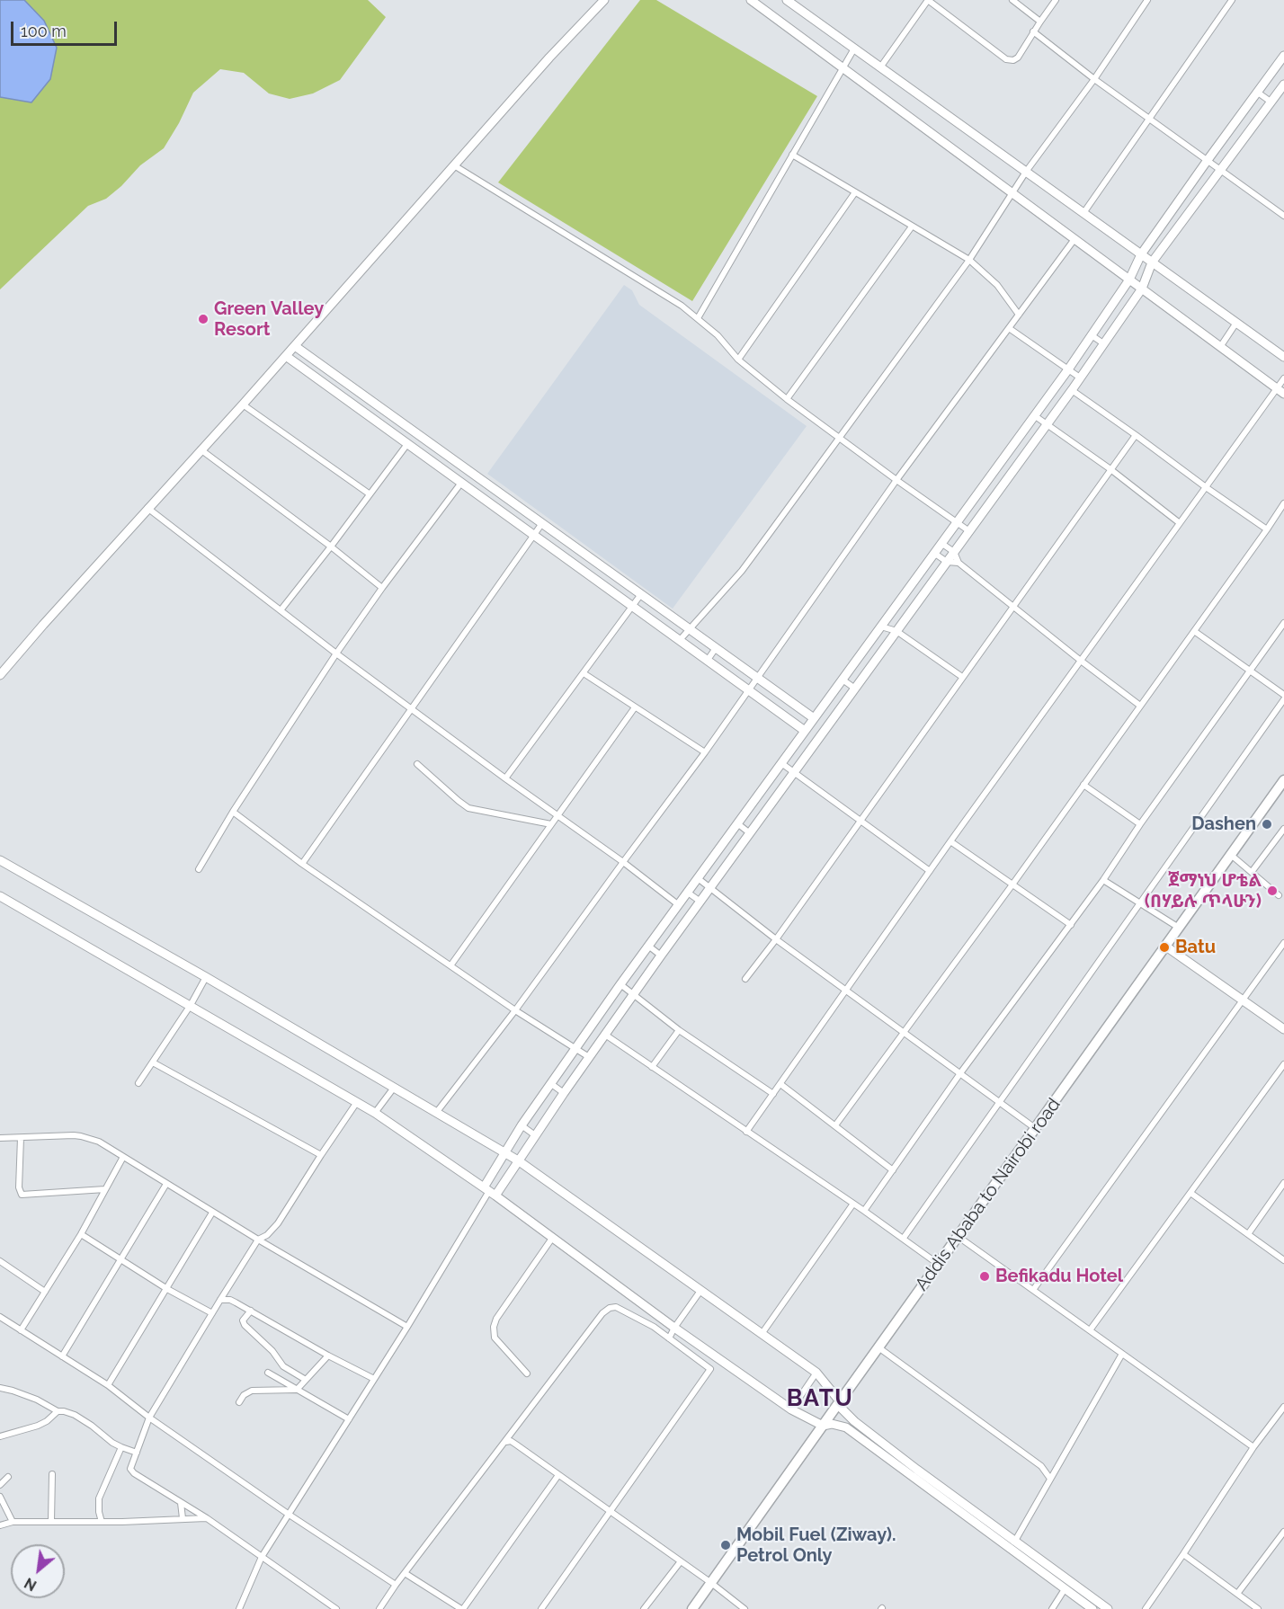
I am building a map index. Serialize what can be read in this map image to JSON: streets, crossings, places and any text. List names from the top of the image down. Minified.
{"streets":{"highway":["Addis Ababa to Nairobi road"]},"districts":["BATU"],"places":["Green Valley Resort","Dashen","ጀማነህ ሆቴል (በሃይሉ ጥላሁን)","Batu","Befikadu Hotel","Mobil Fuel (Ziway). Petrol Only"],"scale_bar":"100 m","north":"bottom left"}
